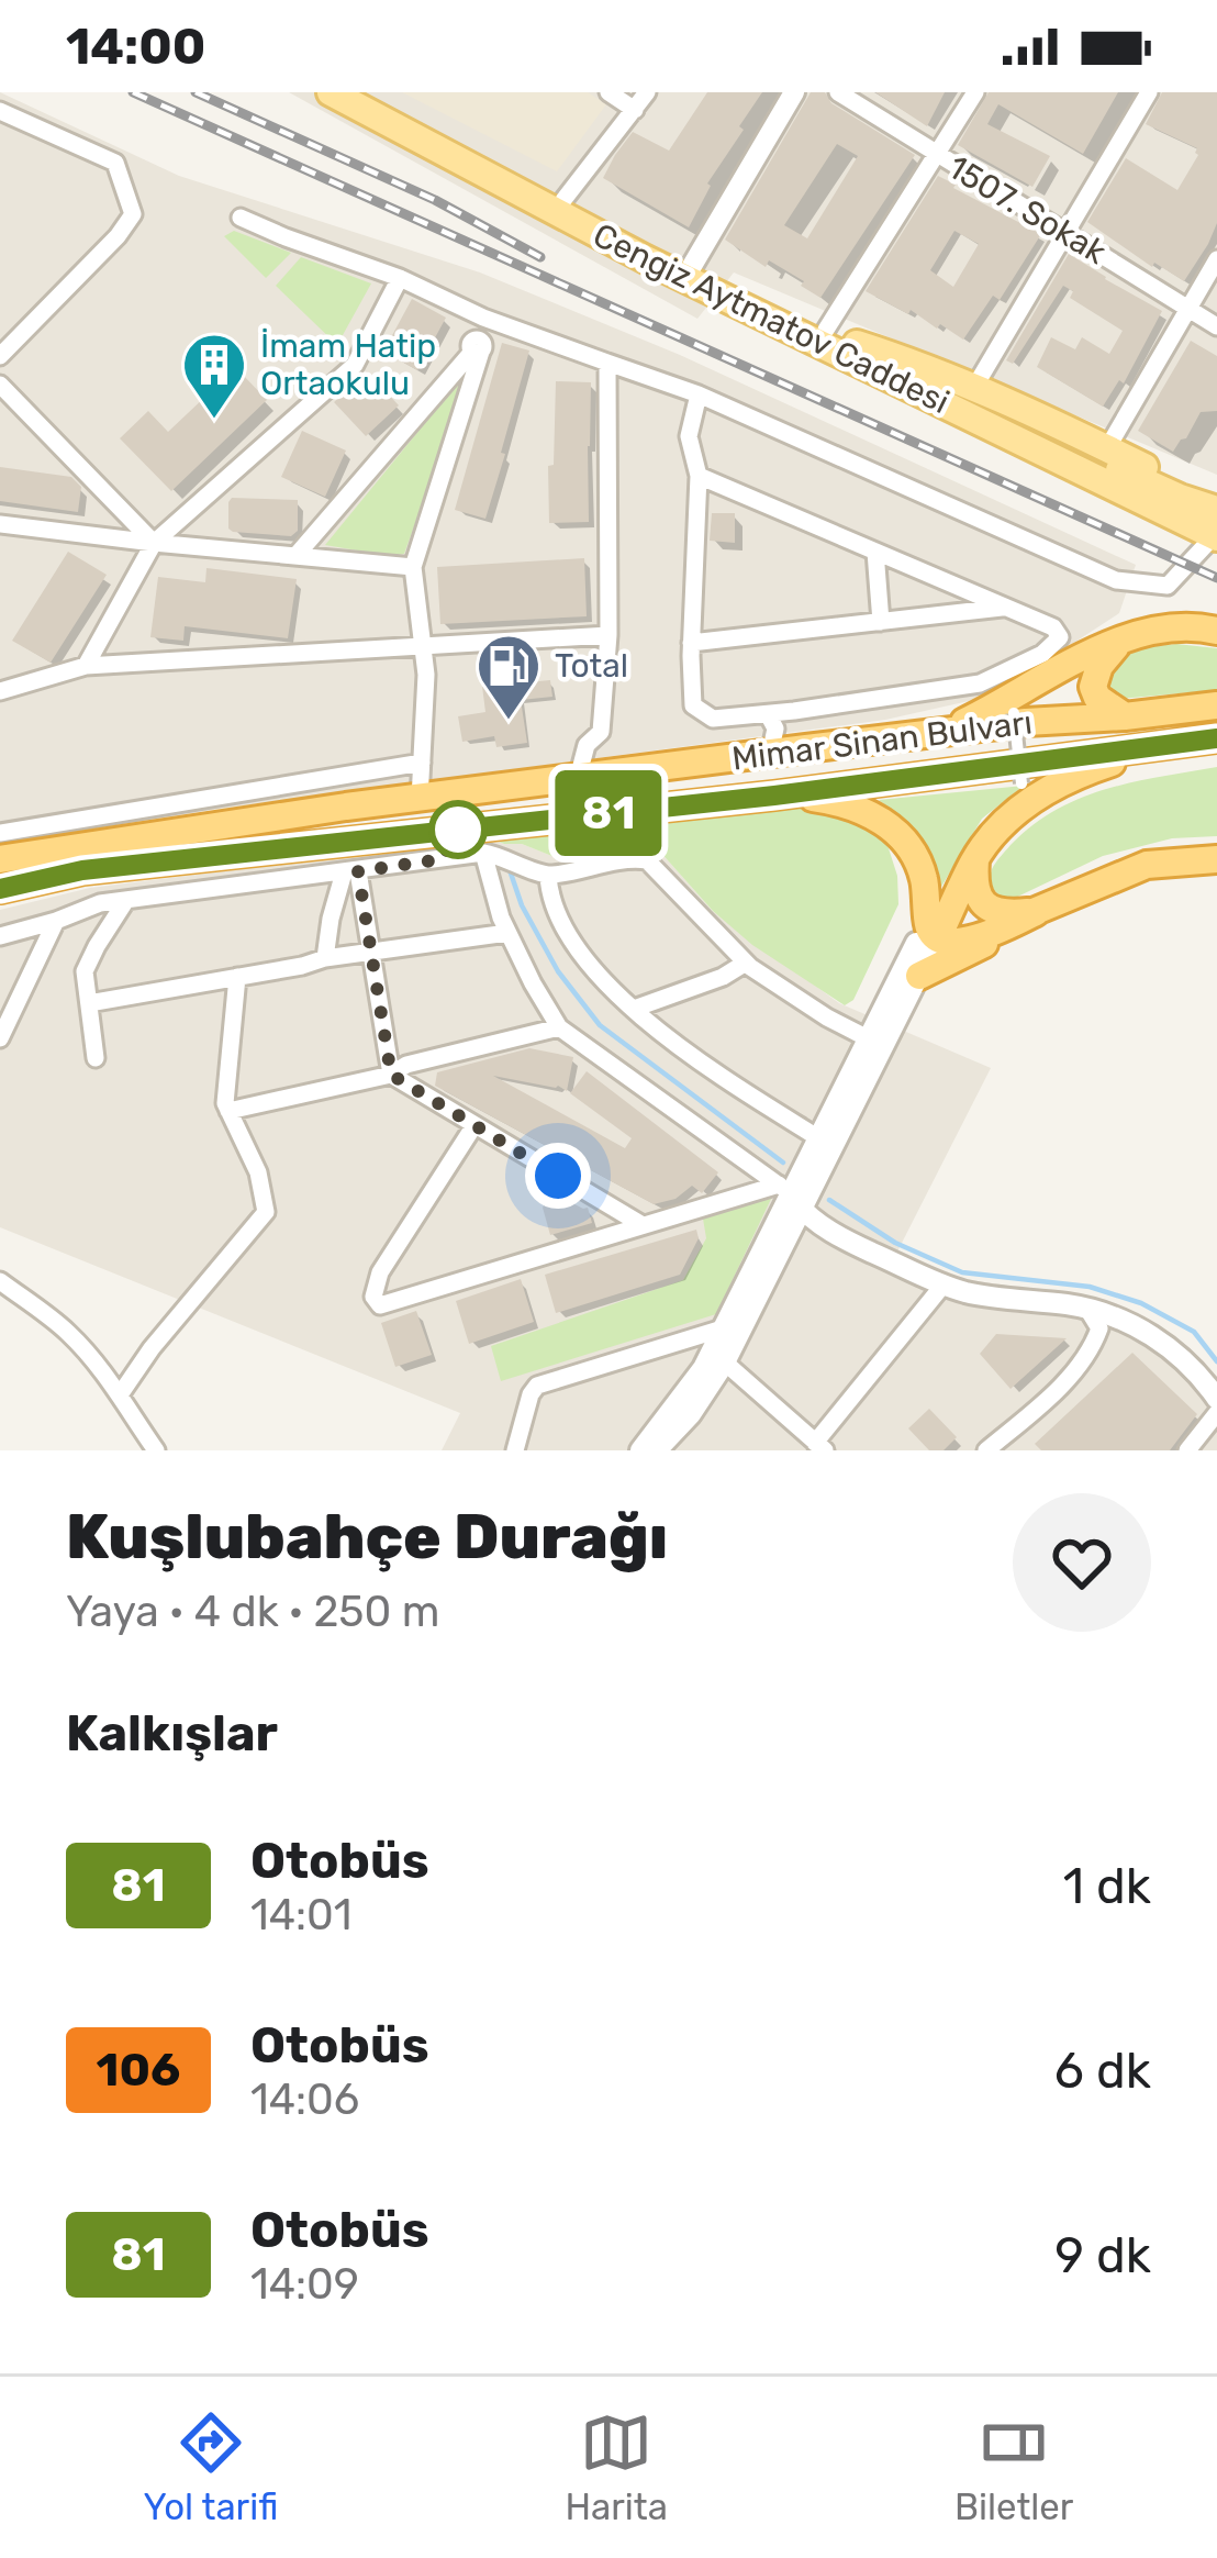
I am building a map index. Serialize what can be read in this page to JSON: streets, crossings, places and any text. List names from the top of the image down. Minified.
{"streets":{"highway":["Mimar Sinan Bulvarı"],"main road":["Cengiz Aytmatov Caddesi"],"street":["1507. Sokak"]},"places":{"building":["İmam Hatip Ortaokulu"],"fuel station":["Total"]},"lines":["bus line 81"],"page":{"status":"14:00","on_map":"81","heading":[["Kuşlubahçe Durağı","Yaya · 4 dk · 250 m"],"Kalkışlar"],"list":[{"mark":"81","name":"Otobüs","note":"14:01","value":"1 dk"},{"mark":"106","name":"Otobüs","note":"14:06","value":"6 dk"},{"mark":"81","name":"Otobüs","note":"14:09","value":"9 dk"}],"tabs":["Yol tarifi","Harita","Biletler"]}}
